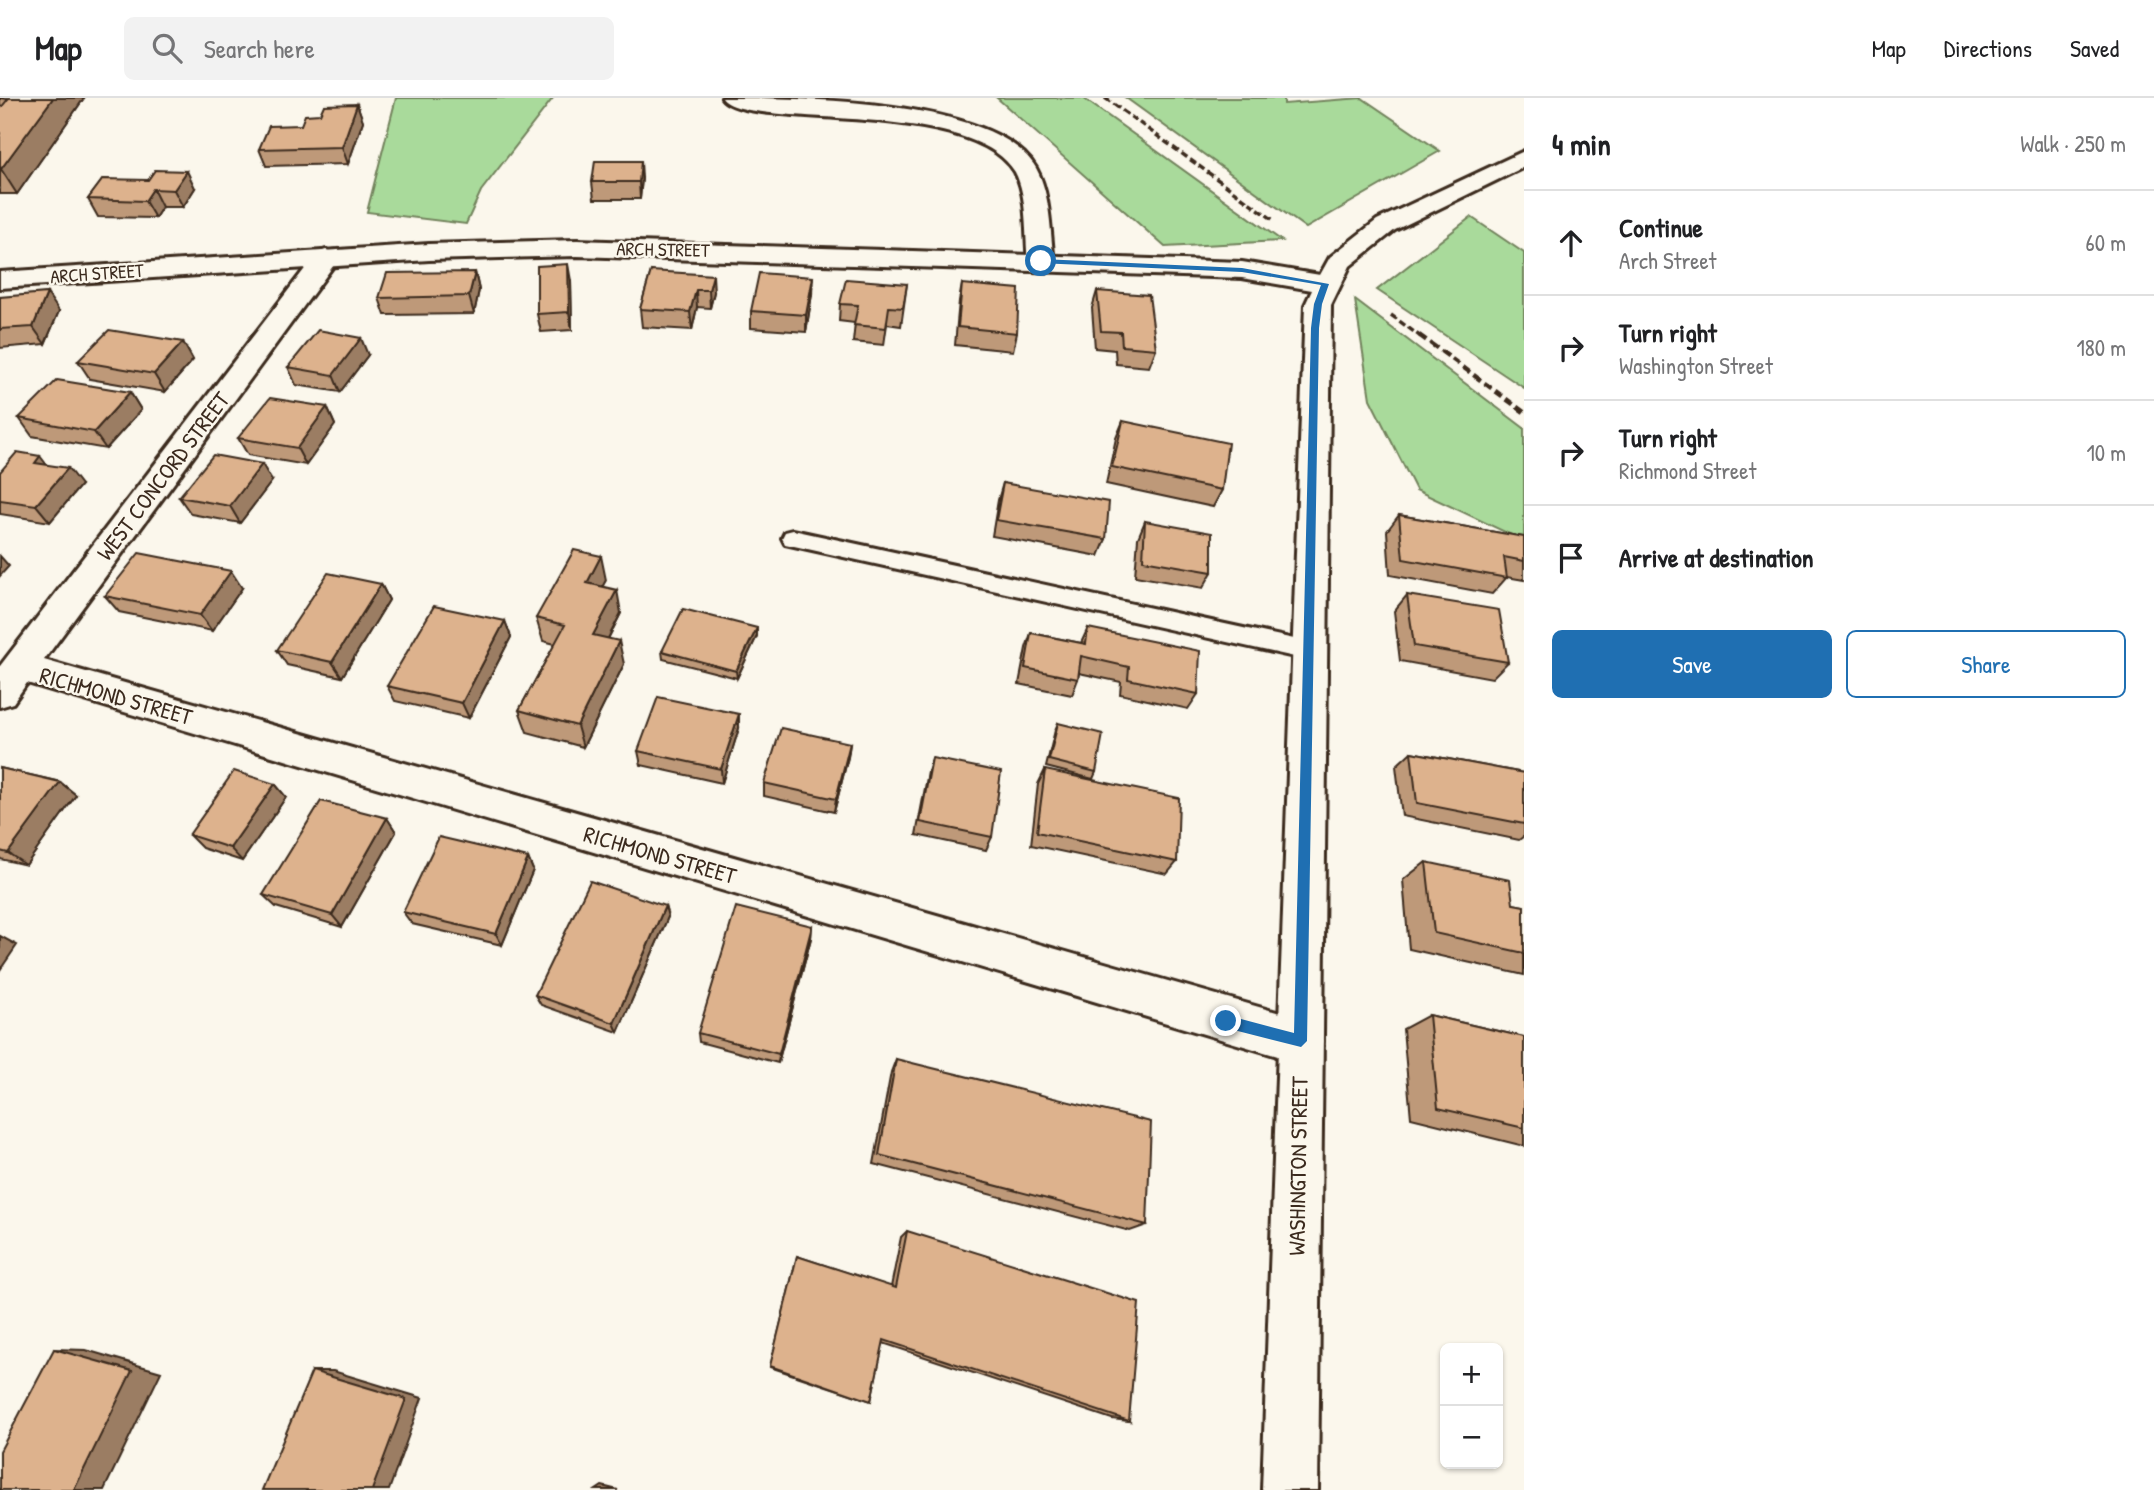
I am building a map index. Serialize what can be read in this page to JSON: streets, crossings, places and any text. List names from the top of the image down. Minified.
{"streets":{"street":["ARCH STREET","WEST CONCORD STREET","RICHMOND STREET","WASHINGTON STREET"]},"crossings":[["ARCH STREET","WEST CONCORD STREET"],["ARCH STREET","WASHINGTON STREET"],["WEST CONCORD STREET","RICHMOND STREET"],["RICHMOND STREET","WASHINGTON STREET"]],"page":{"header":"Map","search":"Search here","nav":["Map","Directions","Saved"],"heading":["4 min","Walk · 250 m"],"list":[["Continue","Arch Street","60 m"],["Turn right","Washington Street","180 m"],["Turn right","Richmond Street","10 m"],"Arrive at destination"],"buttons":["Save","Share"],"map_buttons":["+","−"]}}
